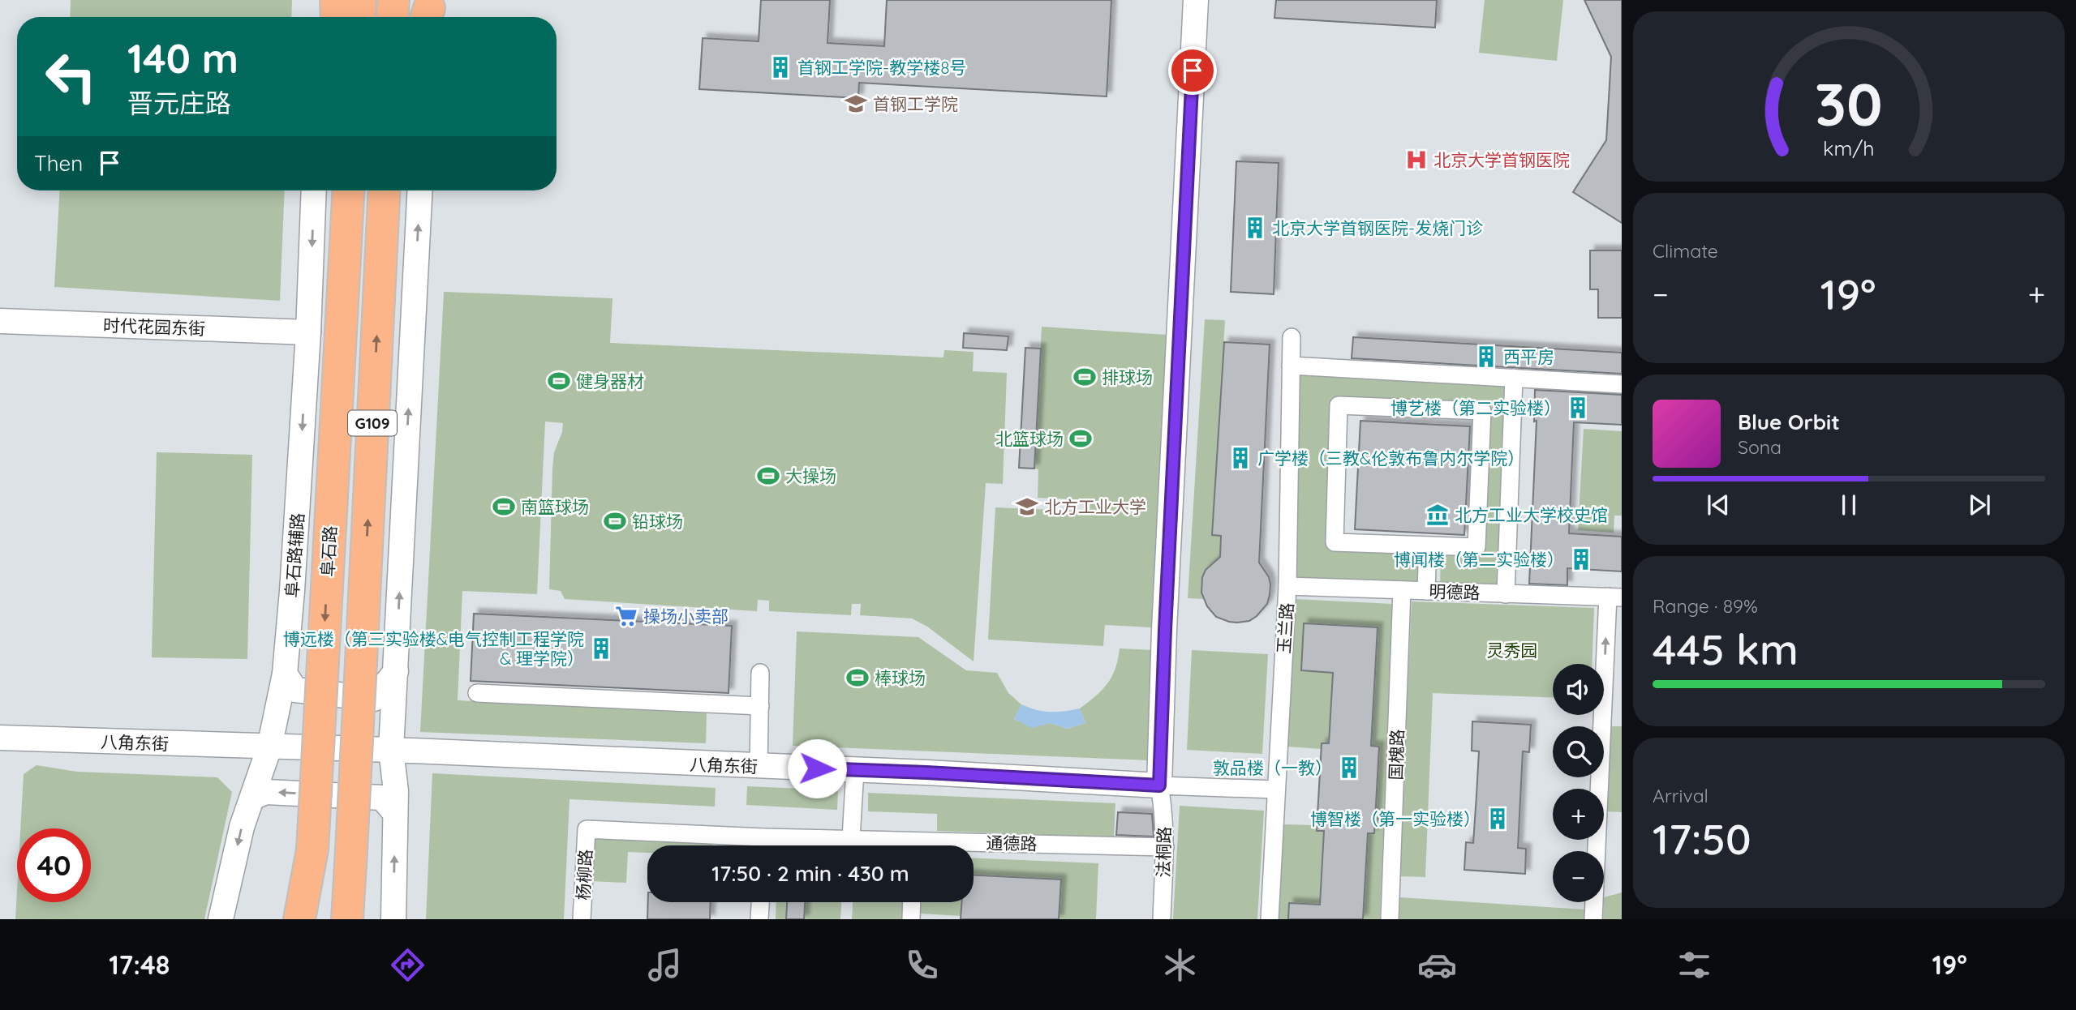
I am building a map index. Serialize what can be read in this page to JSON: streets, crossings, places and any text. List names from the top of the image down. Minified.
{"streets":{"highway":["G109","阜石路"],"street":["时代花园东街","阜石路辅路","明德路","玉兰路","八角东街","国槐路","通德路","法桐路","杨柳路"]},"crossings":[["时代花园东街","阜石路辅路"],["阜石路辅路","八角东街"],["明德路","玉兰路"],["明德路","国槐路"],["八角东街","法桐路"],["通德路","法桐路"],["通德路","杨柳路"]],"parks":["灵秀园"],"places":{"building":["首钢工学院-教学楼8号","北京大学首钢医院-发烧门诊","西平房","博艺楼（第二实验楼）","广学楼（三教&伦敦布鲁内尔学院）","博闻楼（第二实验楼）","博远楼（第三实验楼&电气控制工程学院 & 理学院）","敦品楼（一教）","博智楼（第一实验楼）"],"school or university":["首钢工学院","北方工业大学"],"hospital":["北京大学首钢医院"],"sports":["排球场","健身器材","北篮球场","大操场","南篮球场","铅球场","棒球场"],"museum":["北方工业大学校史馆"],"supermarket":["操场小卖部"]},"page":{"turn":["140 m","晋元庄路"],"then":"Then","tile":["Climate",["Range · 89%","445 km"],["Arrival","17:50"]],"heat":["−","19°","+"],"song":["Blue Orbit","Sona"],"map_buttons":["+","−"],"limit":"40","trip":"17:50 · 2 min · 430 m","tabs":["17:48","19°"],"gauge":["30","km/h"]}}
